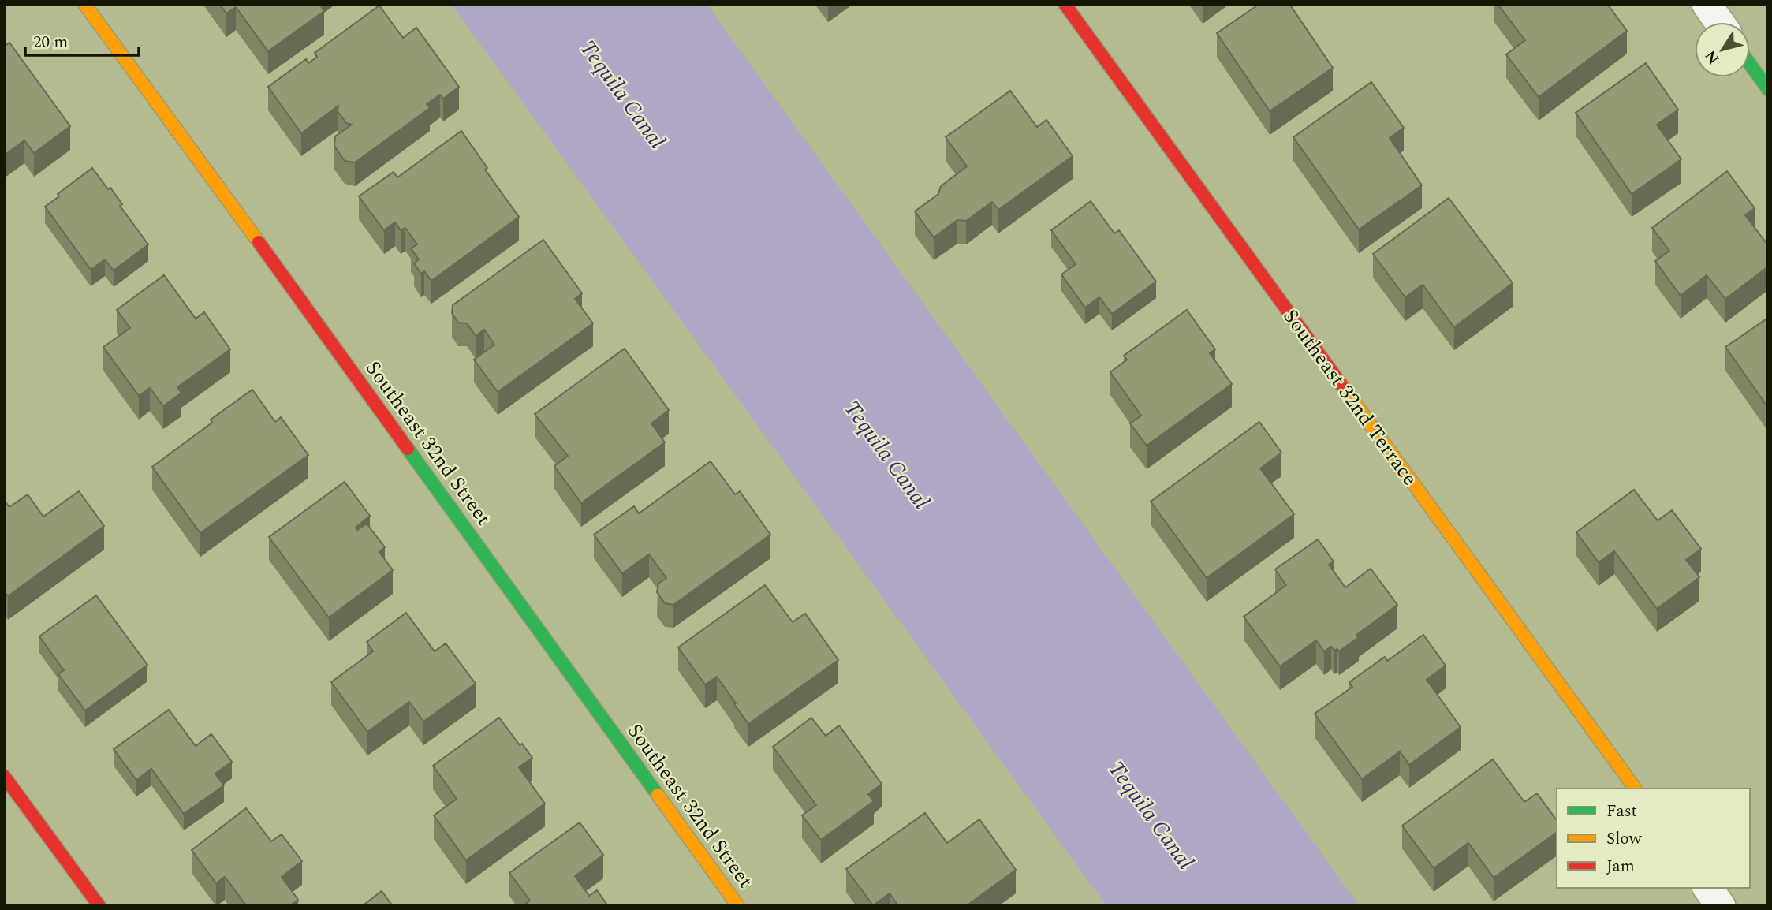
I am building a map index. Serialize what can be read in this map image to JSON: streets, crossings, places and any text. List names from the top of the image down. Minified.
{"streets":{"street":["Southeast 32nd Terrace","Southeast 32nd Street"]},"water":["Tequila Canal"],"legend":["Fast","Slow","Jam"],"scale_bar":"20 m","north":"bottom left"}
